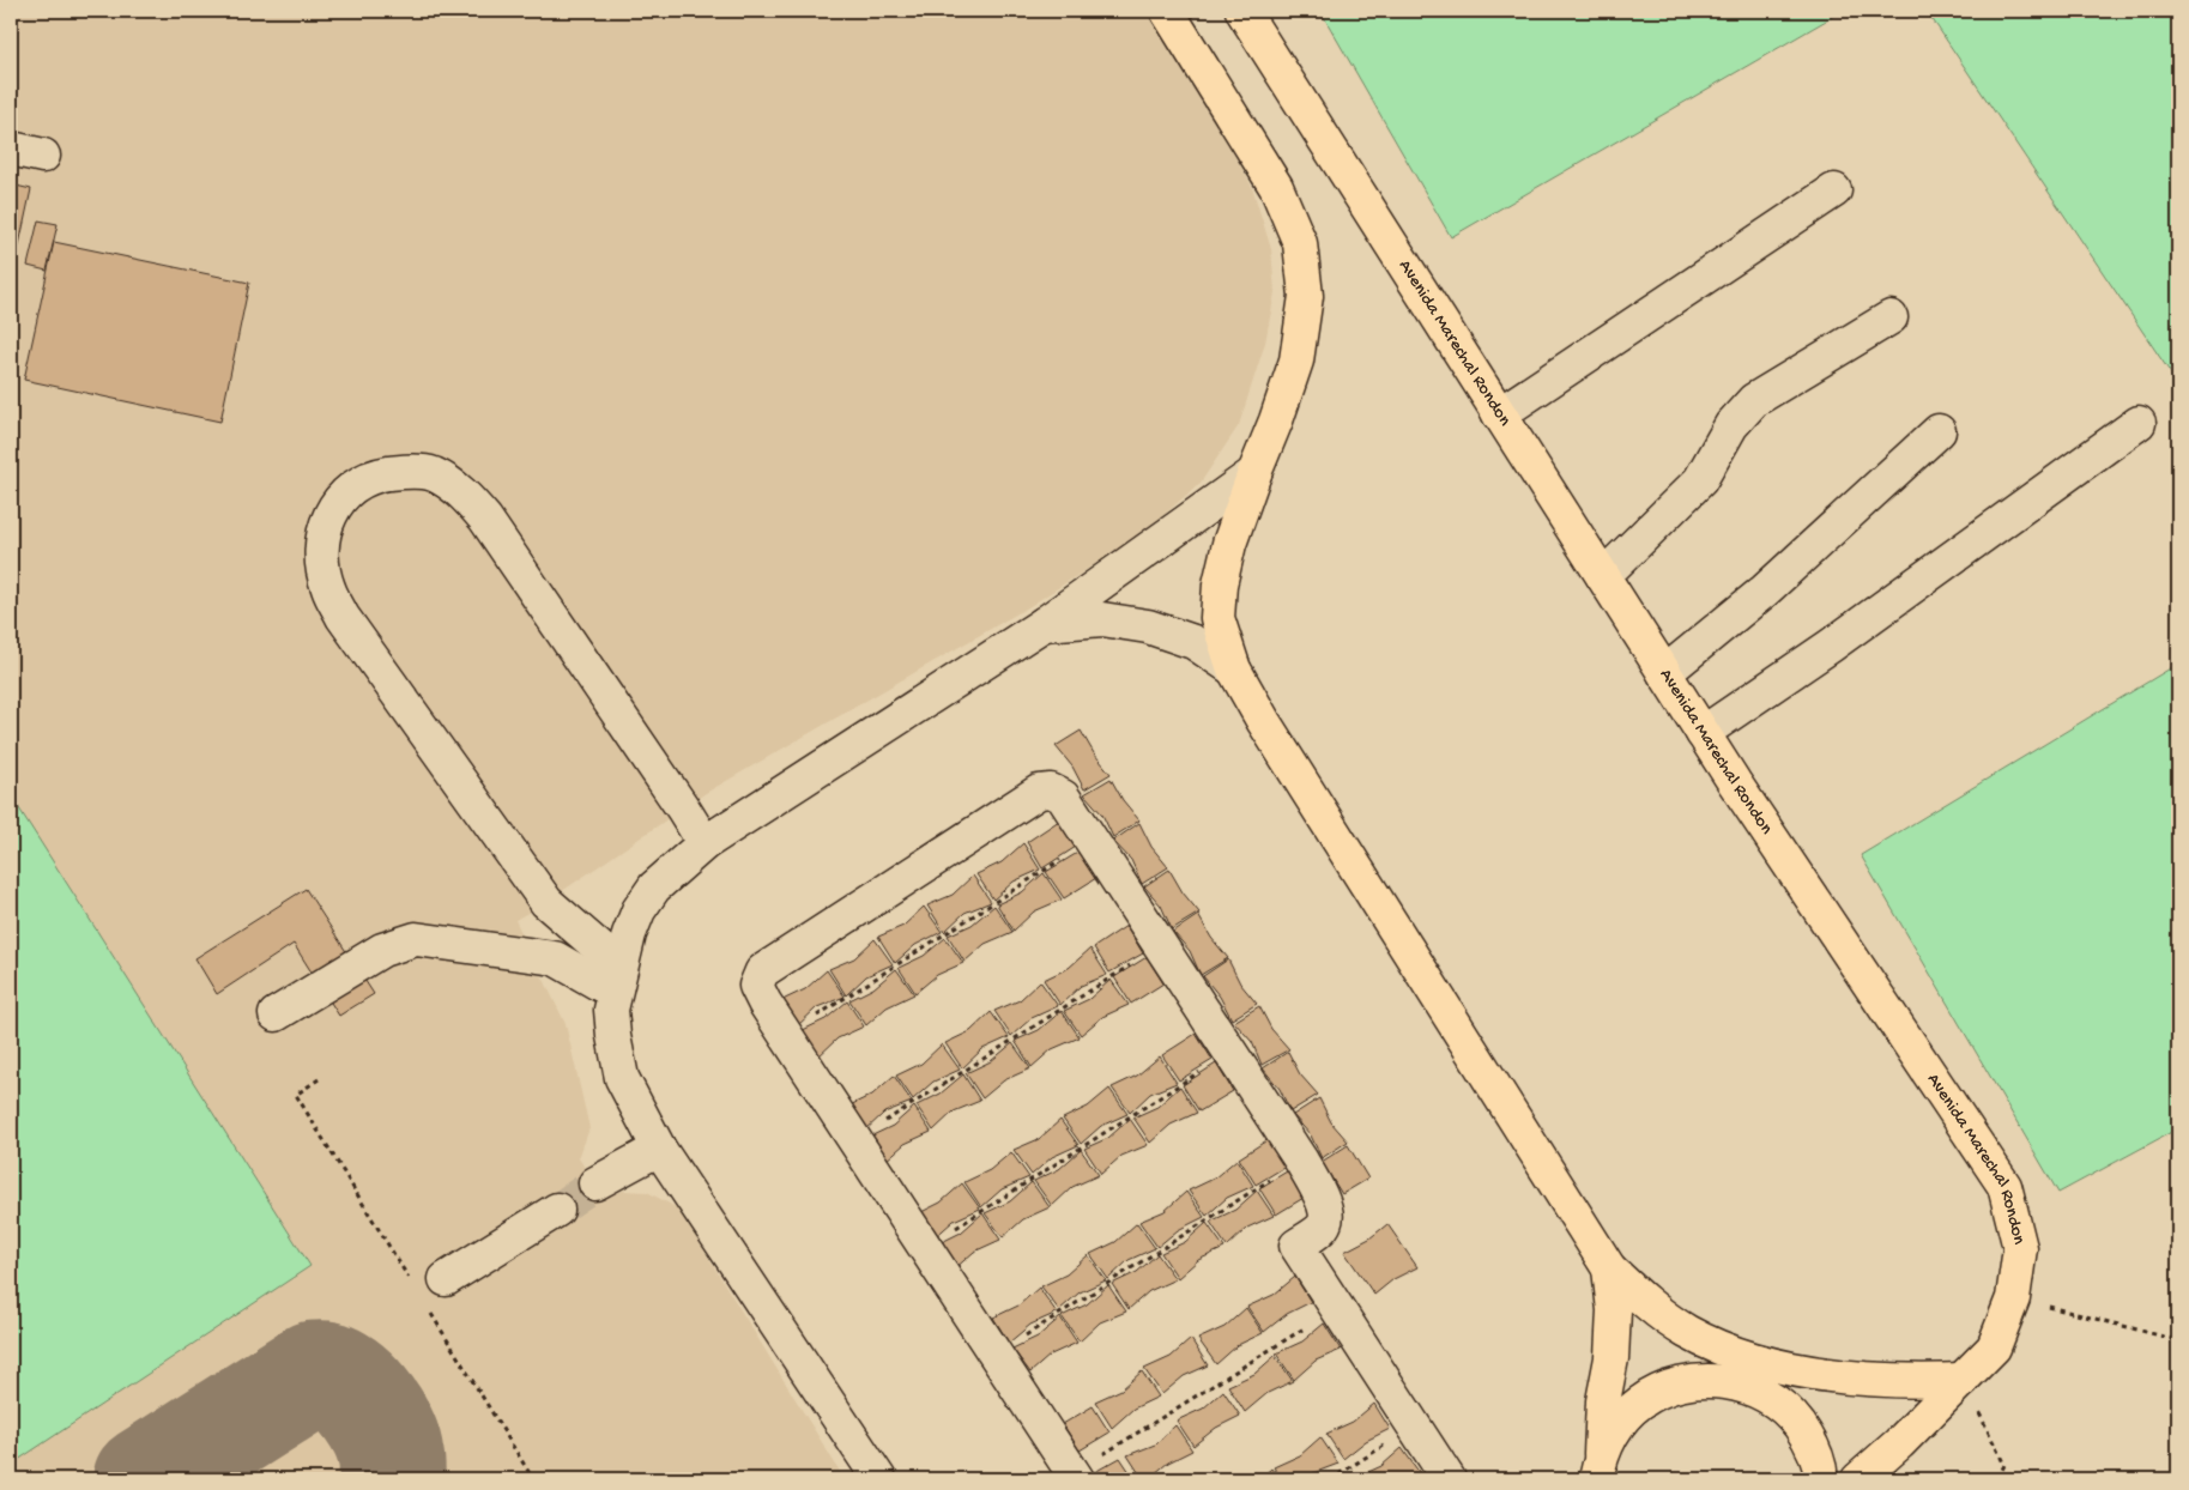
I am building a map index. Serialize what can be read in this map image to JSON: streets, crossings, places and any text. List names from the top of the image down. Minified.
{"streets":{"main road":["Avenida Marechal Rondon"]}}
